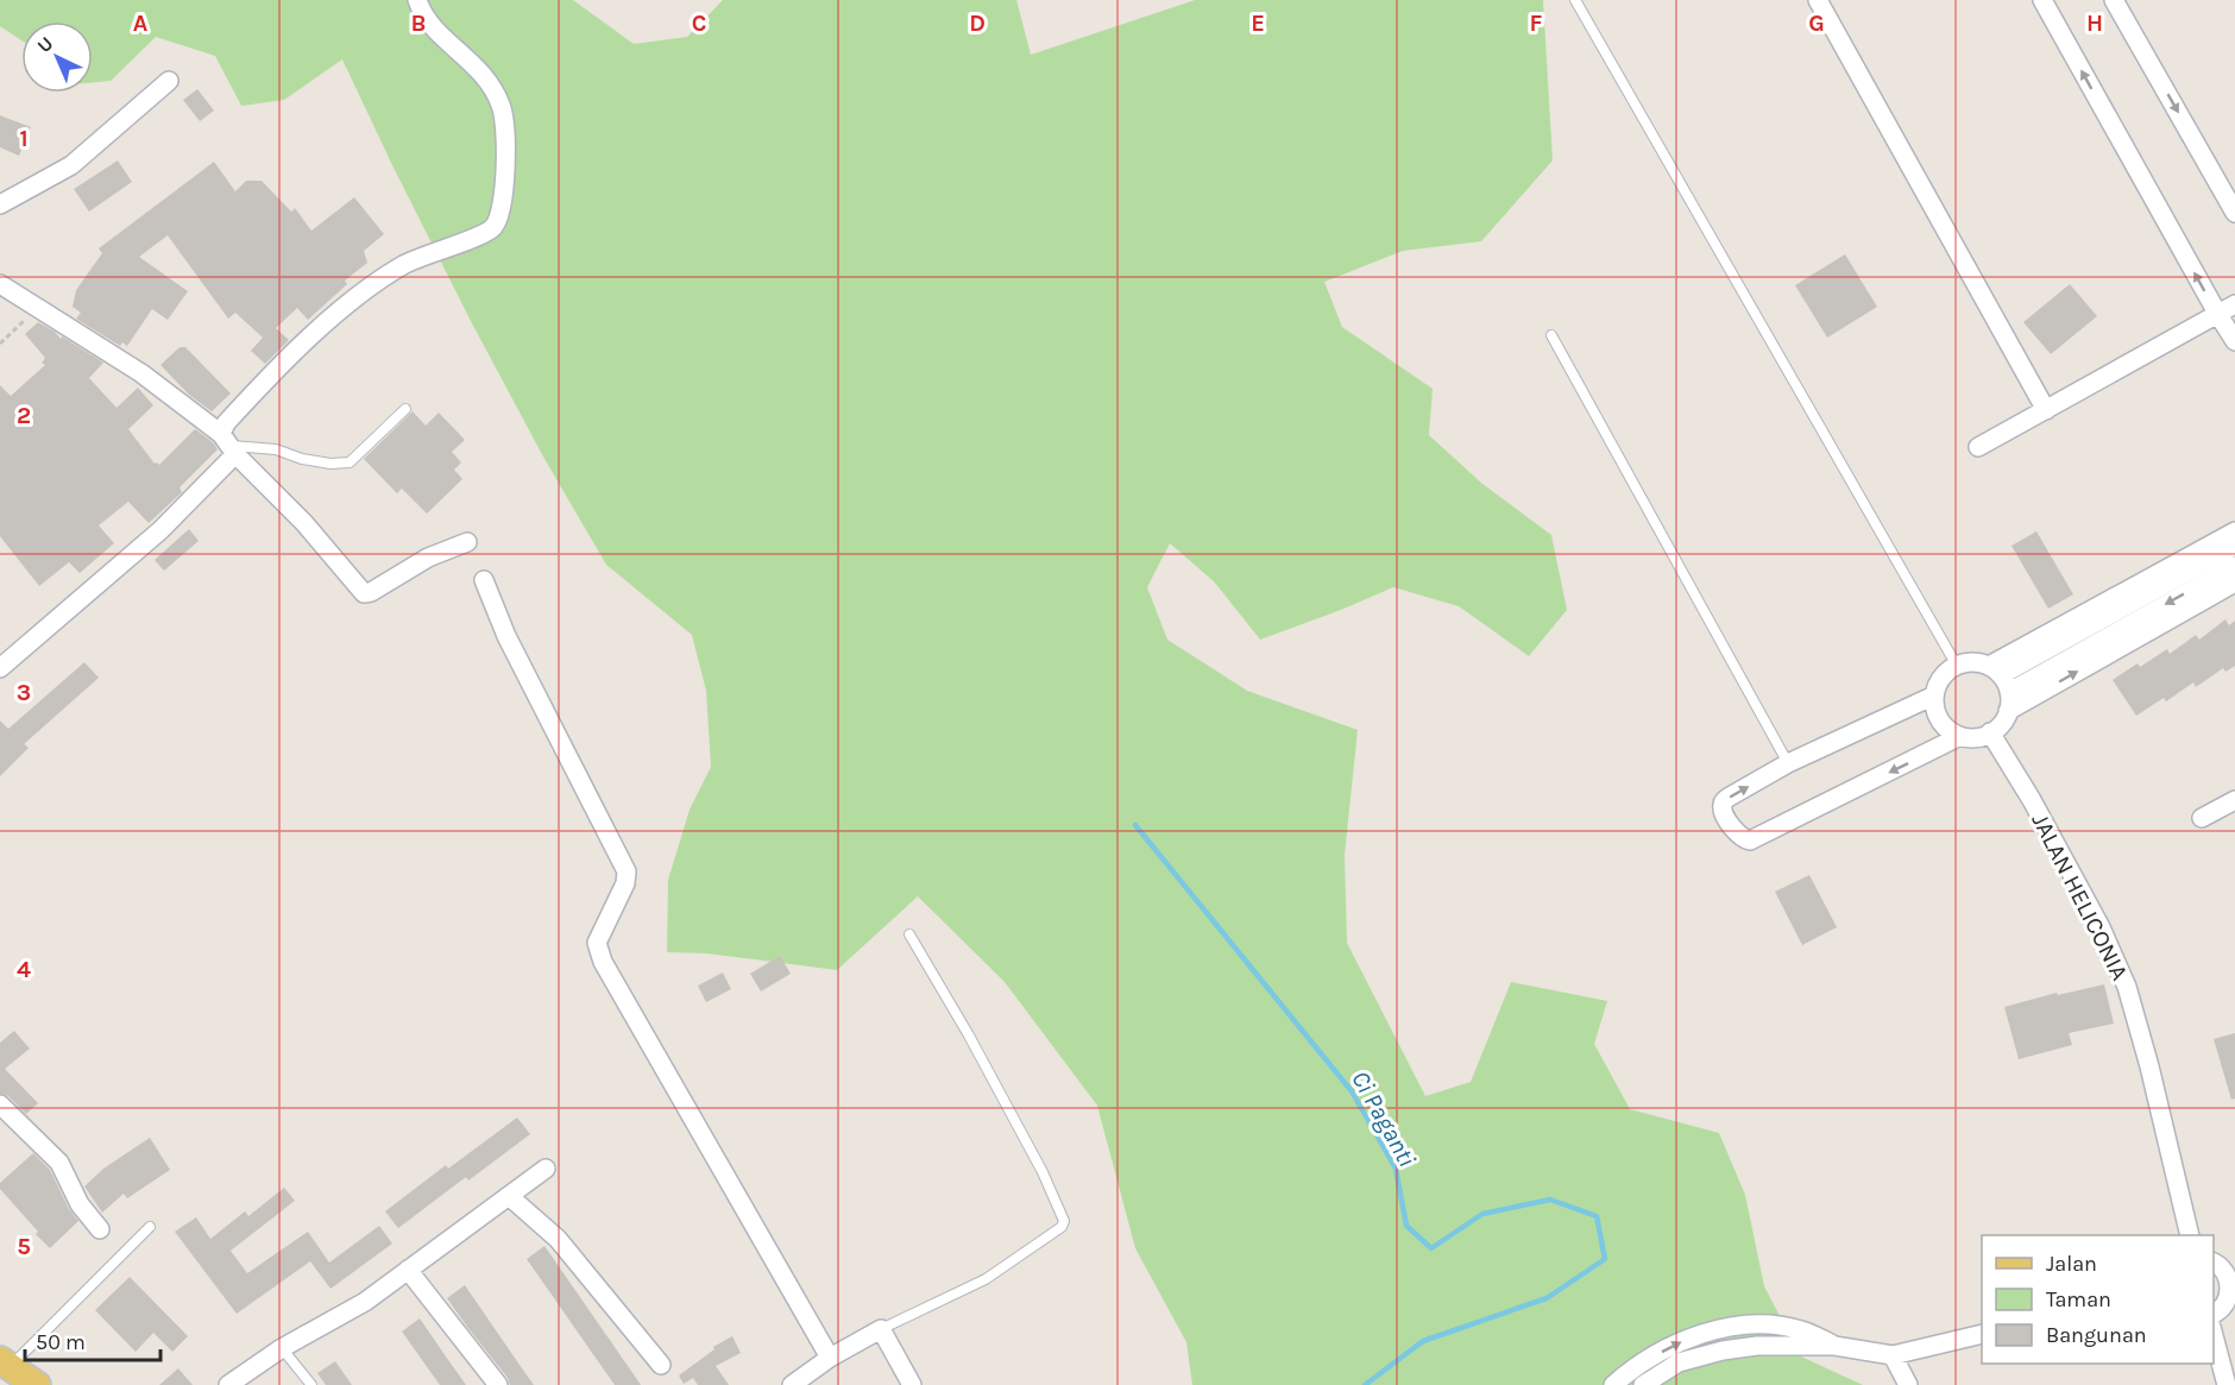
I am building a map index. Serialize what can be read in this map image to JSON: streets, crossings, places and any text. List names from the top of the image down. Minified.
{"streets":{"street":["JALAN HELICONIA"]},"water":["Ci Paganti"],"legend":["Jalan","Taman","Bangunan"],"scale_bar":"50 m","north":"top left","grid":{"columns":["A","B","C","D","E","F","G","H"],"rows":["1","2","3","4","5"]}}
